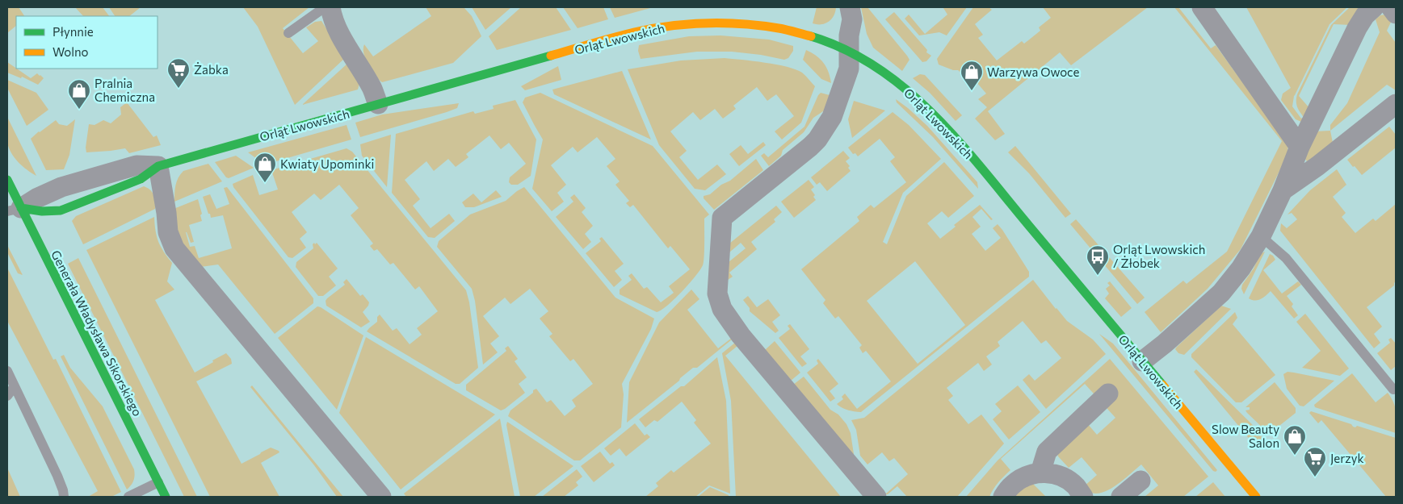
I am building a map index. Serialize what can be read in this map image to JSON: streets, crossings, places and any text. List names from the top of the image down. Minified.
{"streets":{"street":["Orląt Lwowskich","Generała Władysława Sikorskiego"]},"crossings":[["Orląt Lwowskich","Generała Władysława Sikorskiego"]],"places":{"supermarket":["Żabka","Jerzyk"],"shop":["Warzywa Owoce","Pralnia Chemiczna","Kwiaty Upominki","Slow Beauty Salon"],"bus stop":["Orląt Lwowskich / Żłobek"]},"legend":["Płynnie","Wolno"]}
